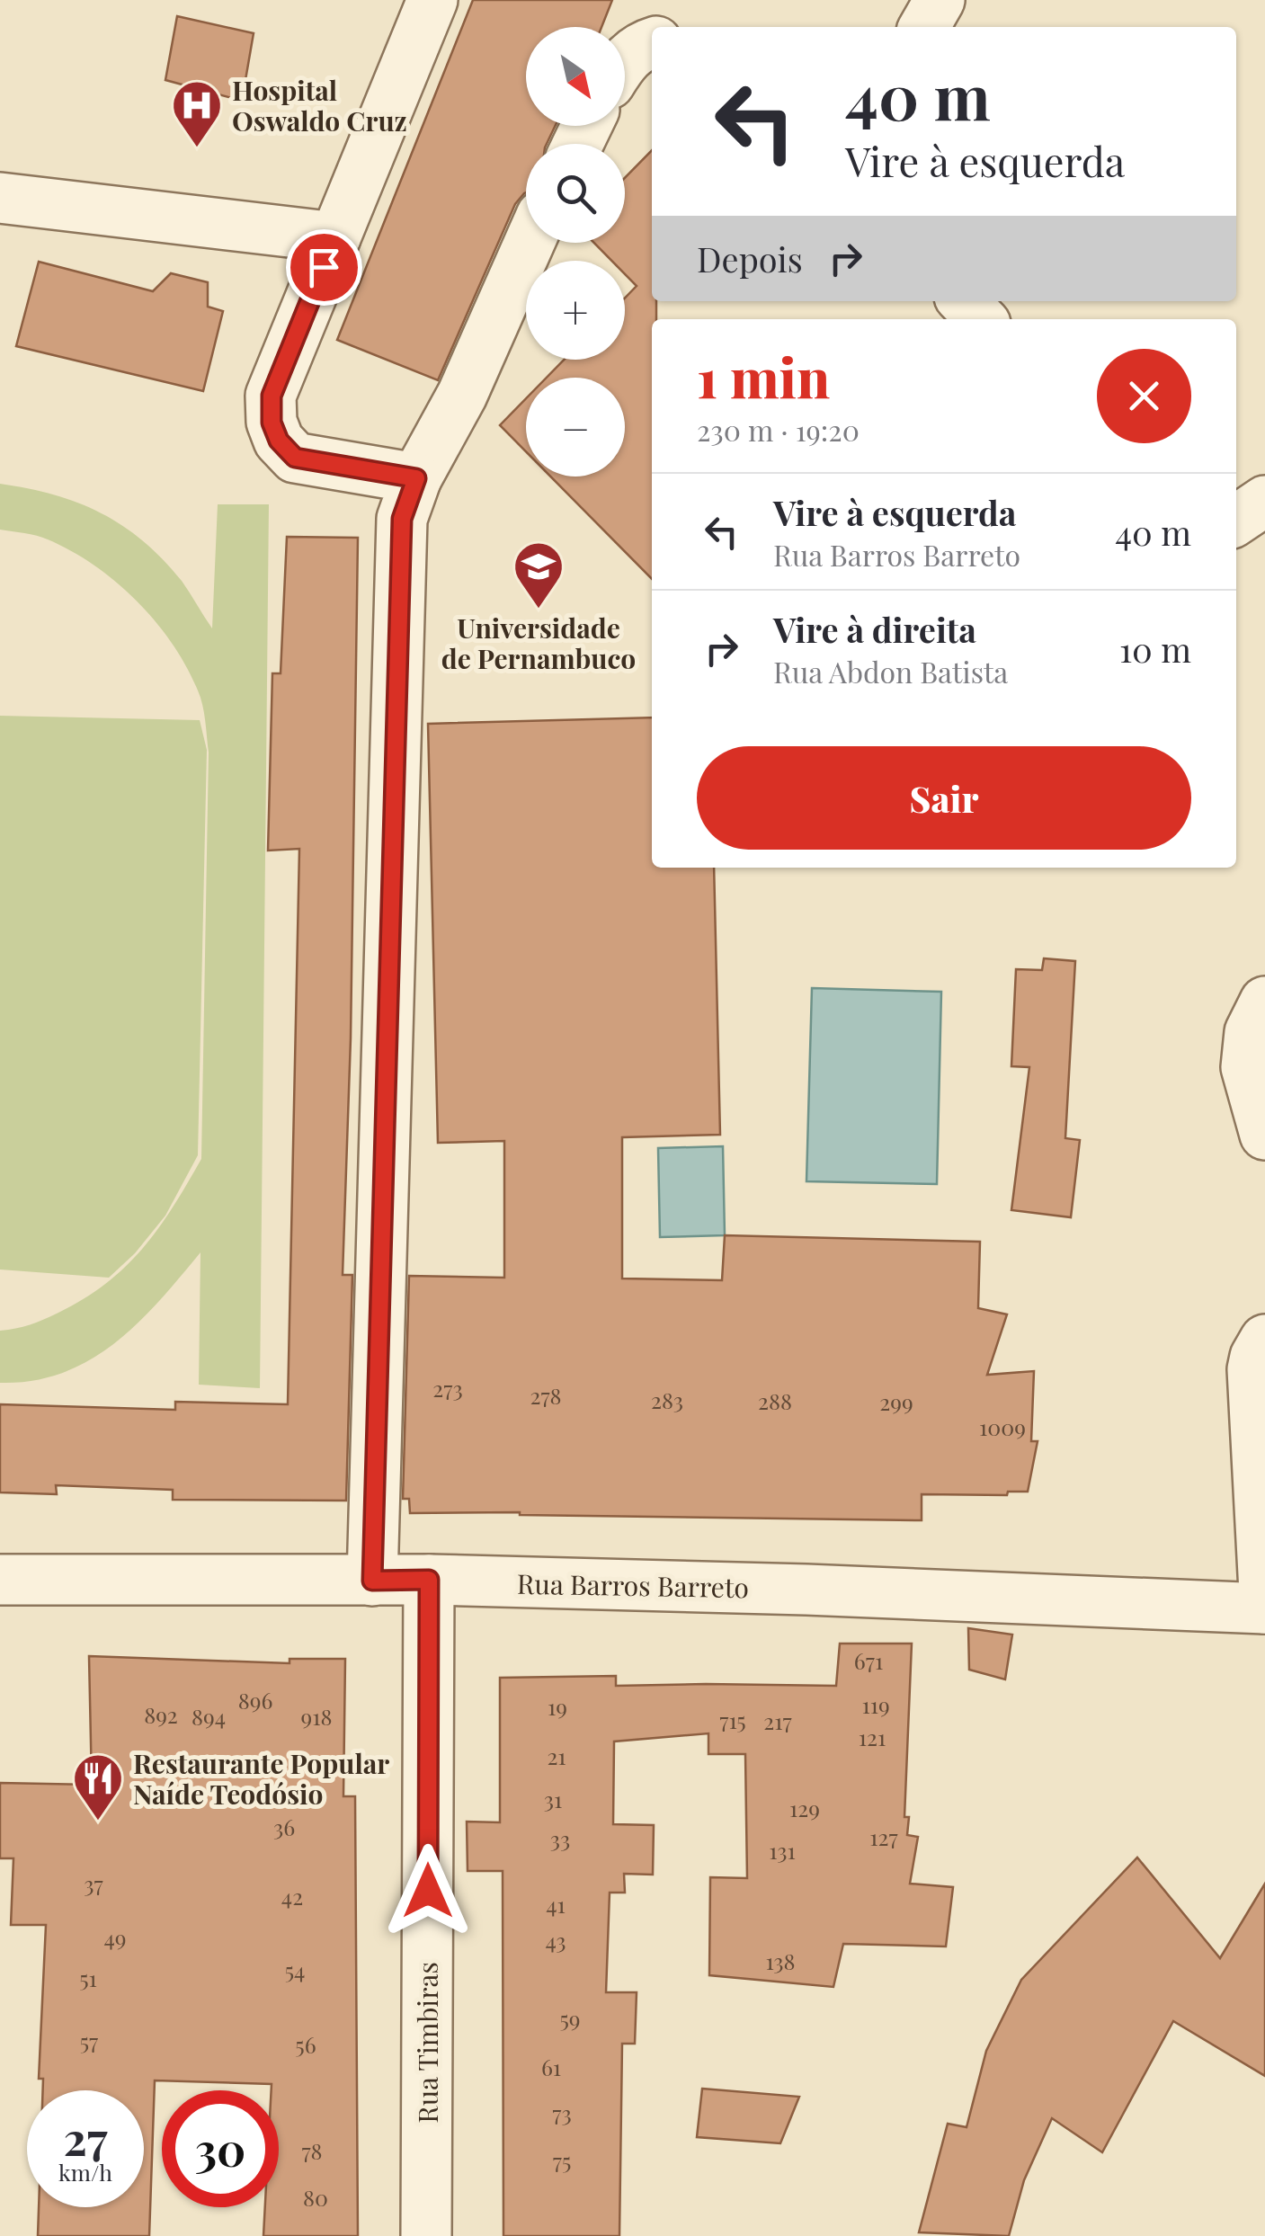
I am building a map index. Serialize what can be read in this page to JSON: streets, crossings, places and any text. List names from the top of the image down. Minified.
{"streets":{"street":["Rua Barros Barreto","Rua Timbiras"]},"crossings":[["Rua Barros Barreto","Rua Timbiras"]],"places":{"hospital":["Hospital Oswaldo Cruz"],"school or university":["Universidade de Pernambuco"],"restaurant":["Restaurante Popular Naíde Teodósio"]},"house_numbers":["273","278","283","288","299","1009","671","896","119","19","892","894","918","715","217","121","21","31","129","36","127","33","131","37","42","41","49","43","138","54","51","59","57","56","61","73","78","75","80"],"north":"bottom right","page":{"map_buttons":["+","−"],"turn":["40 m","Vire à esquerda"],"then":"Depois","heading":["1 min","230 m · 19:20"],"list":[{"name":"Vire à esquerda","note":"Rua Barros Barreto","value":"40 m"},{"name":"Vire à direita","note":"Rua Abdon Batista","value":"10 m"}],"buttons":"Sair","speed":"27 km/h","limit":"30"}}
